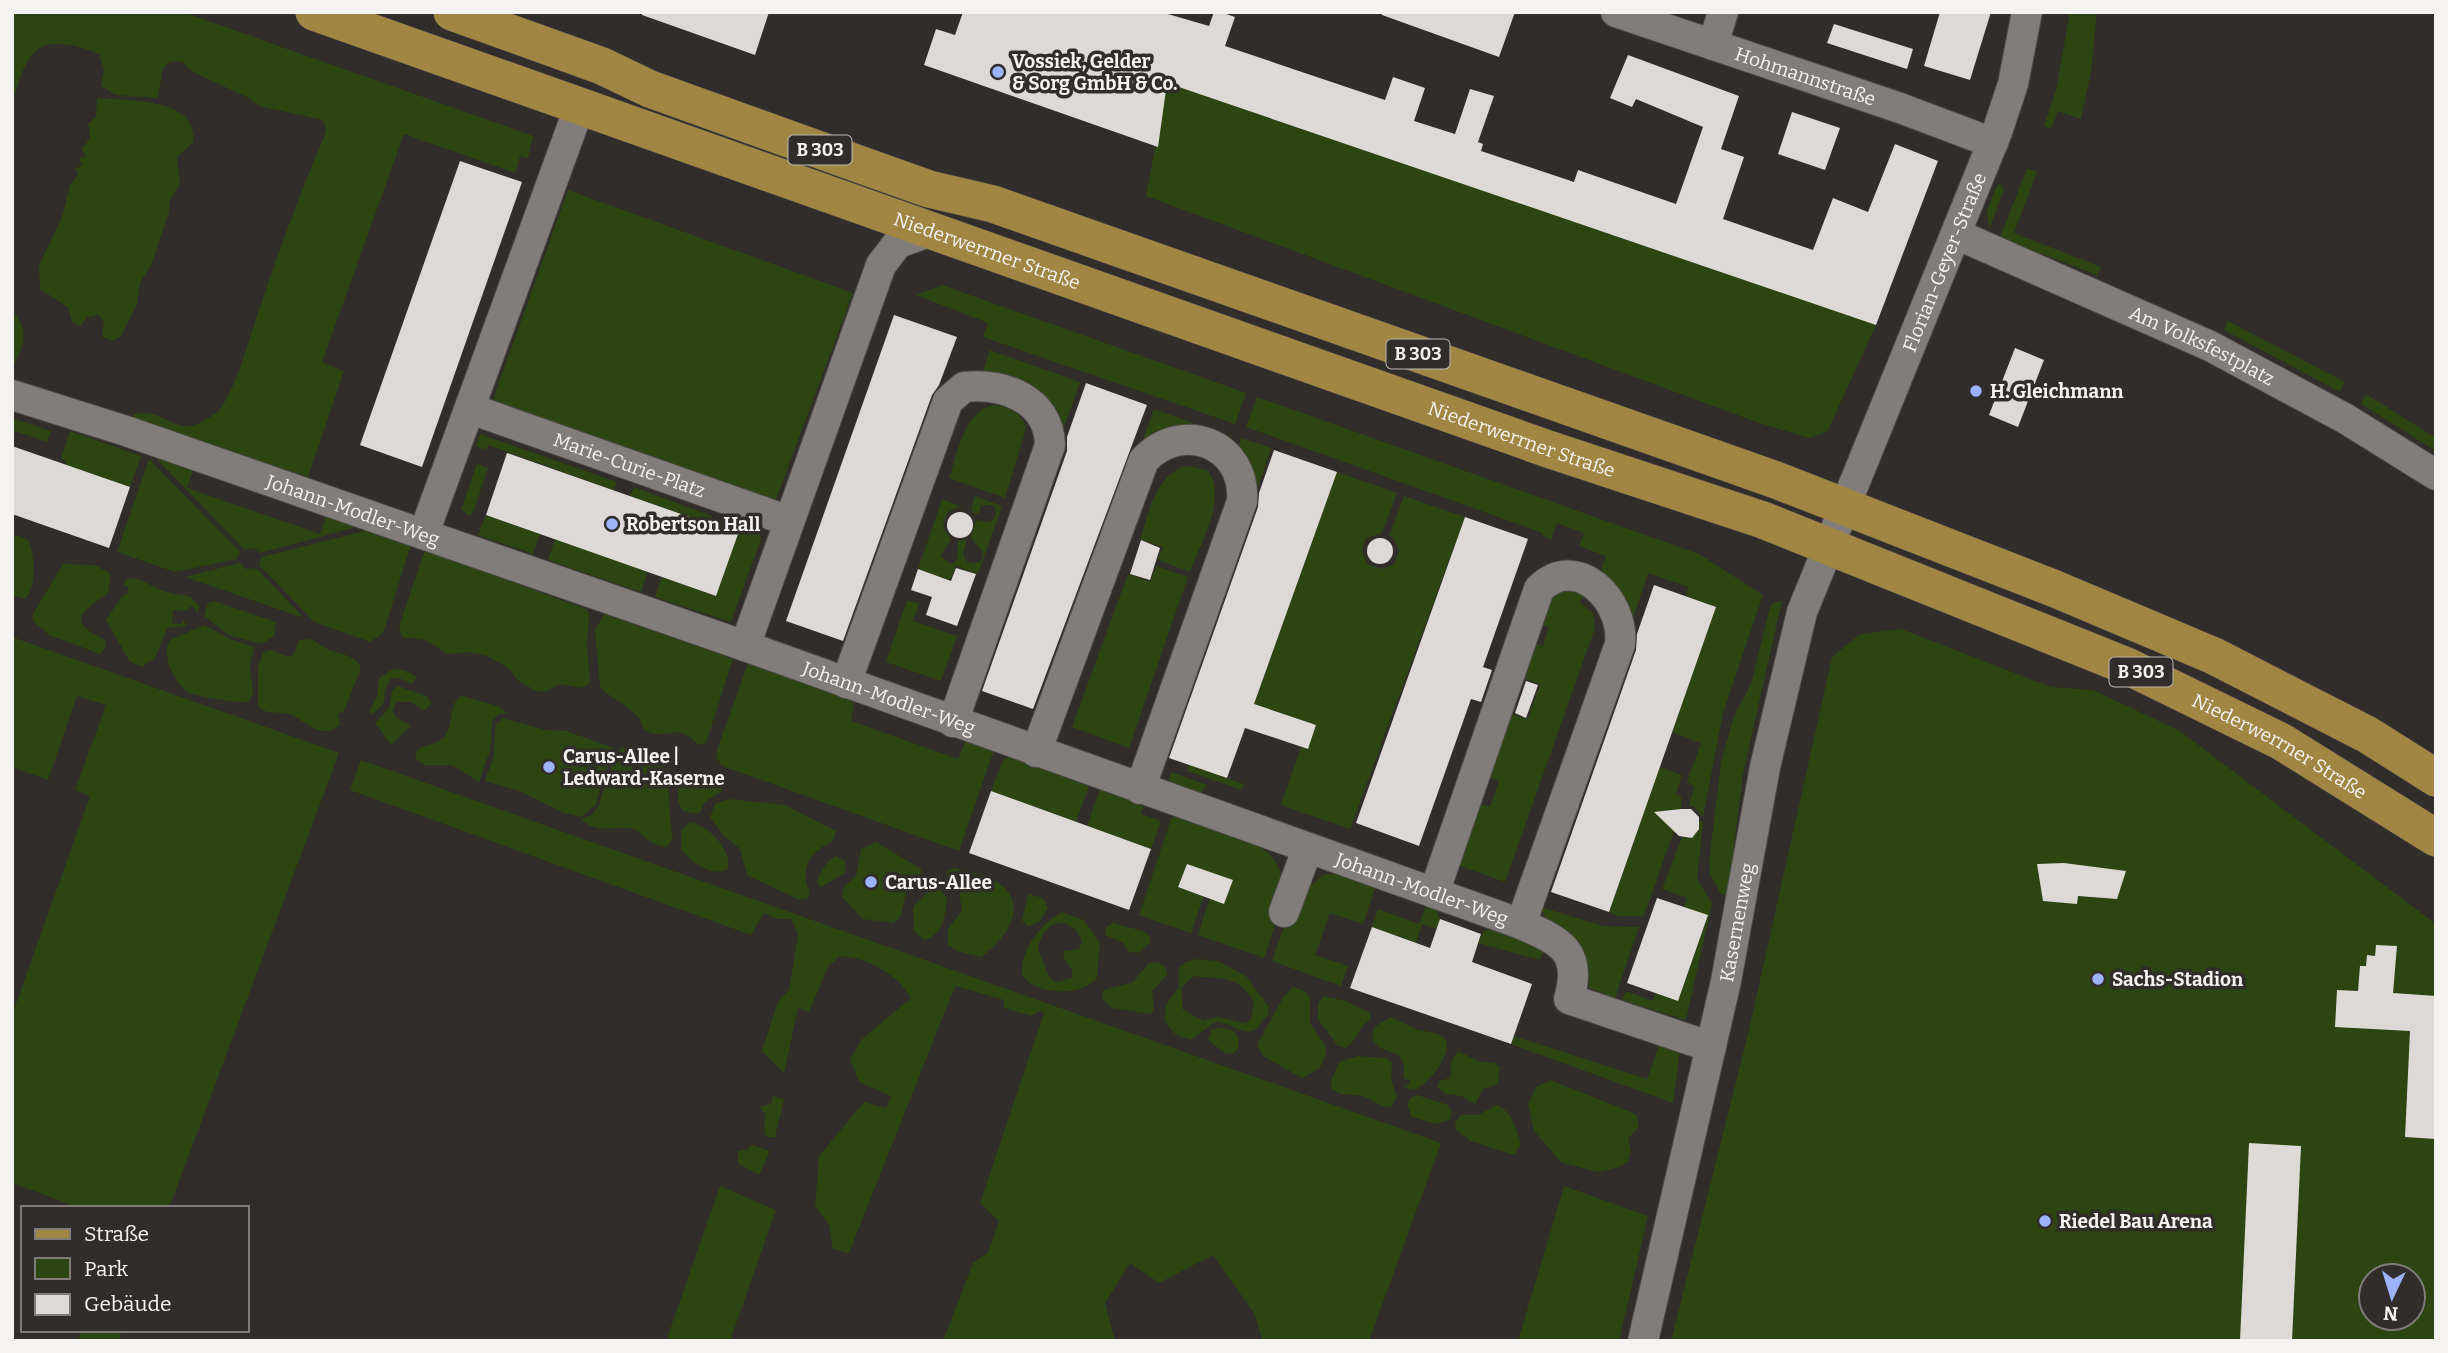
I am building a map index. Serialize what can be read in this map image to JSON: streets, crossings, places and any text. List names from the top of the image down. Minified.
{"streets":{"main road":["B 303","Niederwerrner Straße"],"street":["Hohmannstraße","Florian-Geyer-Straße","Am Volksfestplatz","Marie-Curie-Platz","Johann-Modler-Weg","Kasernenweg"]},"crossings":[["Hohmannstraße","Florian-Geyer-Straße"],["B 303","Niederwerrner Straße"],["B 303","Florian-Geyer-Straße"],["B 303","Kasernenweg"],["Niederwerrner Straße","Kasernenweg"],["Florian-Geyer-Straße","Am Volksfestplatz"],["Florian-Geyer-Straße","Kasernenweg"],["Johann-Modler-Weg","Kasernenweg"]],"places":["Vossiek, Gelder & Sorg GmbH & Co.","H. Gleichmann","Robertson Hall","Carus-Allee | Ledward-Kaserne","Carus-Allee","Sachs-Stadion","Riedel Bau Arena"],"legend":["Straße","Park","Gebäude"],"north":"bottom"}
